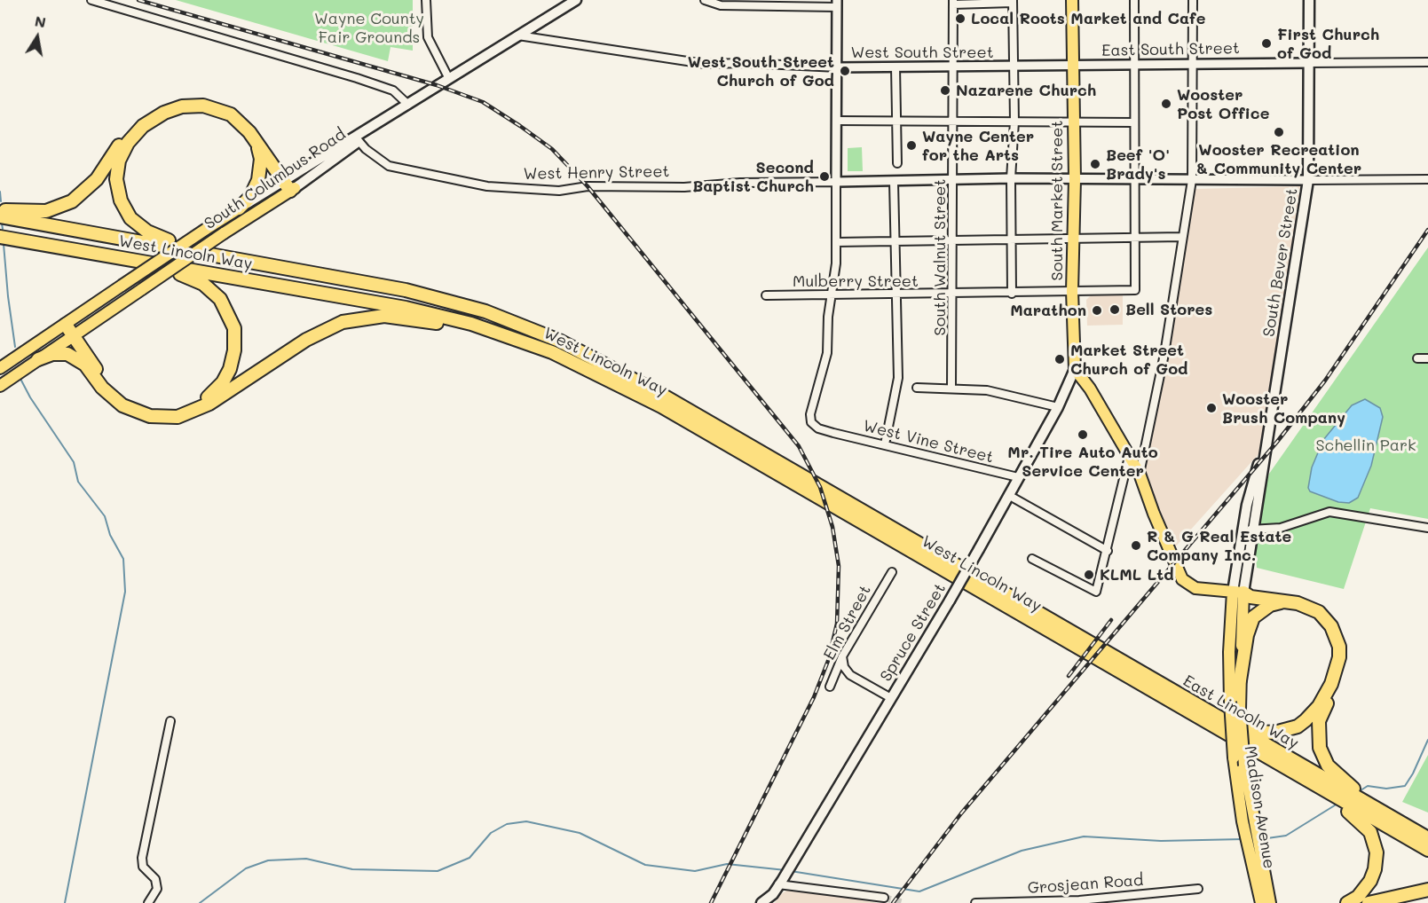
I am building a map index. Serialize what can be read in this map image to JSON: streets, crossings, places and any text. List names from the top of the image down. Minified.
{"streets":{"highway":["West Lincoln Way","East Lincoln Way"],"main road":["South Columbus Road","South Market Street","South Bever Street","Spruce Street","Madison Avenue"],"street":["East South Street","West South Street","West Henry Street","South Walnut Street","Mulberry Street","West Vine Street","Elm Street","Grosjean Road"]},"crossings":[["East South Street","West South Street"],["East South Street","South Market Street"],["East South Street","South Bever Street"],["West South Street","South Columbus Road"],["West South Street","South Market Street"],["West South Street","South Walnut Street"],["West Henry Street","South Columbus Road"],["West Henry Street","South Market Street"],["West Henry Street","South Walnut Street"],["West Henry Street","South Bever Street"],["West Henry Street","West Vine Street"],["South Market Street","Mulberry Street"],["South Market Street","Spruce Street"],["West Lincoln Way","East Lincoln Way"],["South Walnut Street","Mulberry Street"],["South Bever Street","Madison Avenue"],["Mulberry Street","West Vine Street"],["West Vine Street","Spruce Street"]],"parks":["Wayne County Fair Grounds","Schellin Park"],"places":["Local Roots Market and Cafe","First Church of God","West South Street Church of God","Nazarene Church","Wooster Post Office","Wooster Recreation & Community Center","Wayne Center for the Arts","Beef 'O' Brady's","Second Baptist Church","Bell Stores","Marathon","Market Street Church of God","Wooster Brush Company","Mr. Tire Auto Auto Service Center","R & G Real Estate Company Inc.","KLML Ltd"],"north":"top"}
